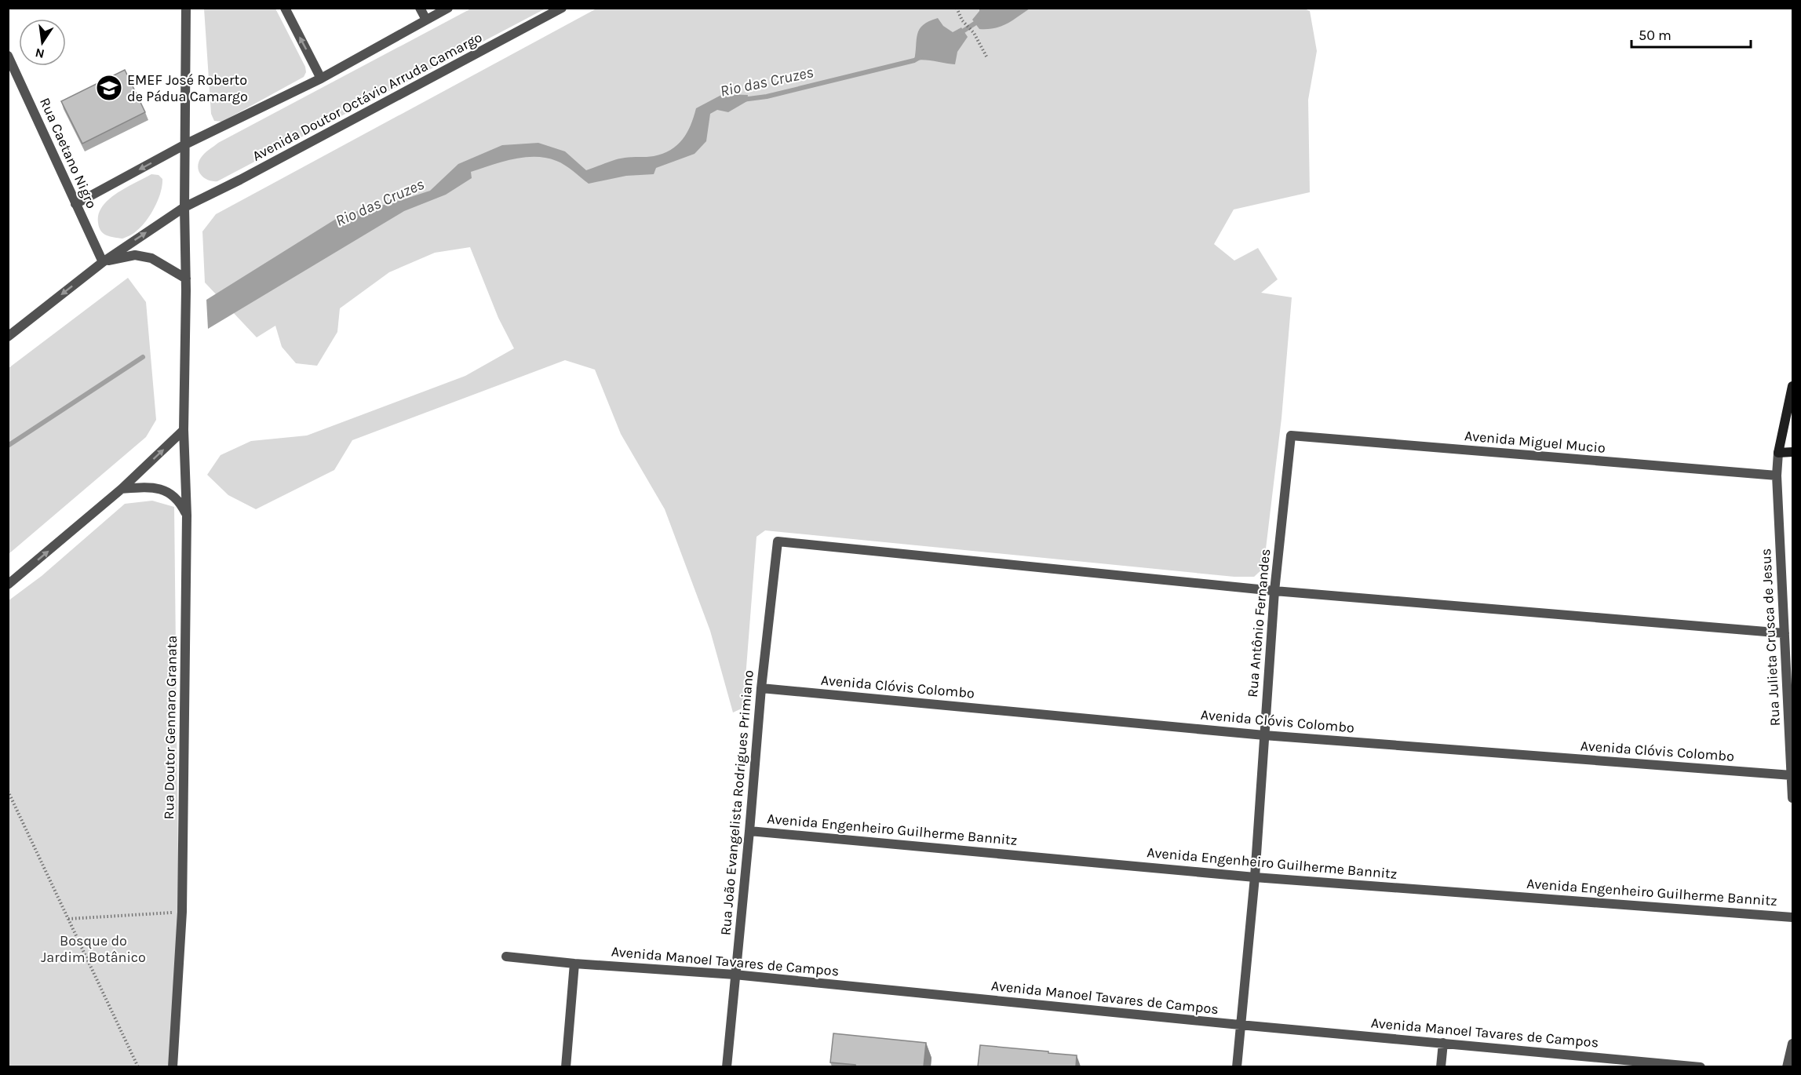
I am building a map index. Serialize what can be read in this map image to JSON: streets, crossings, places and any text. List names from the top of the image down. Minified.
{"streets":{"street":["Avenida Doutor Octávio Arruda Camargo","Rua Caetano Nigro","Avenida Miguel Mucio","Rua Antônio Fernandes","Rua Julieta Crusca de Jesus","Avenida Clóvis Colombo","Rua Doutor Gennaro Granata","Rua João Evangelista Rodrigues Primiano","Avenida Engenheiro Guilherme Bannitz","Avenida Manoel Tavares de Campos"]},"crossings":[["Avenida Doutor Octávio Arruda Camargo","Rua Caetano Nigro"],["Avenida Miguel Mucio","Rua Antônio Fernandes"],["Avenida Miguel Mucio","Rua Julieta Crusca de Jesus"],["Rua Antônio Fernandes","Avenida Clóvis Colombo"],["Rua Antônio Fernandes","Rua João Evangelista Rodrigues Primiano"],["Rua Antônio Fernandes","Avenida Engenheiro Guilherme Bannitz"],["Rua Antônio Fernandes","Avenida Manoel Tavares de Campos"],["Rua Julieta Crusca de Jesus","Avenida Clóvis Colombo"],["Avenida Clóvis Colombo","Rua João Evangelista Rodrigues Primiano"],["Rua João Evangelista Rodrigues Primiano","Avenida Engenheiro Guilherme Bannitz"],["Rua João Evangelista Rodrigues Primiano","Avenida Manoel Tavares de Campos"]],"water":["Rio das Cruzes"],"parks":["Bosque do Jardim Botânico"],"places":{"school or university":["EMEF José Roberto de Pádua Camargo"]},"scale_bar":"50 m","north":"bottom"}
